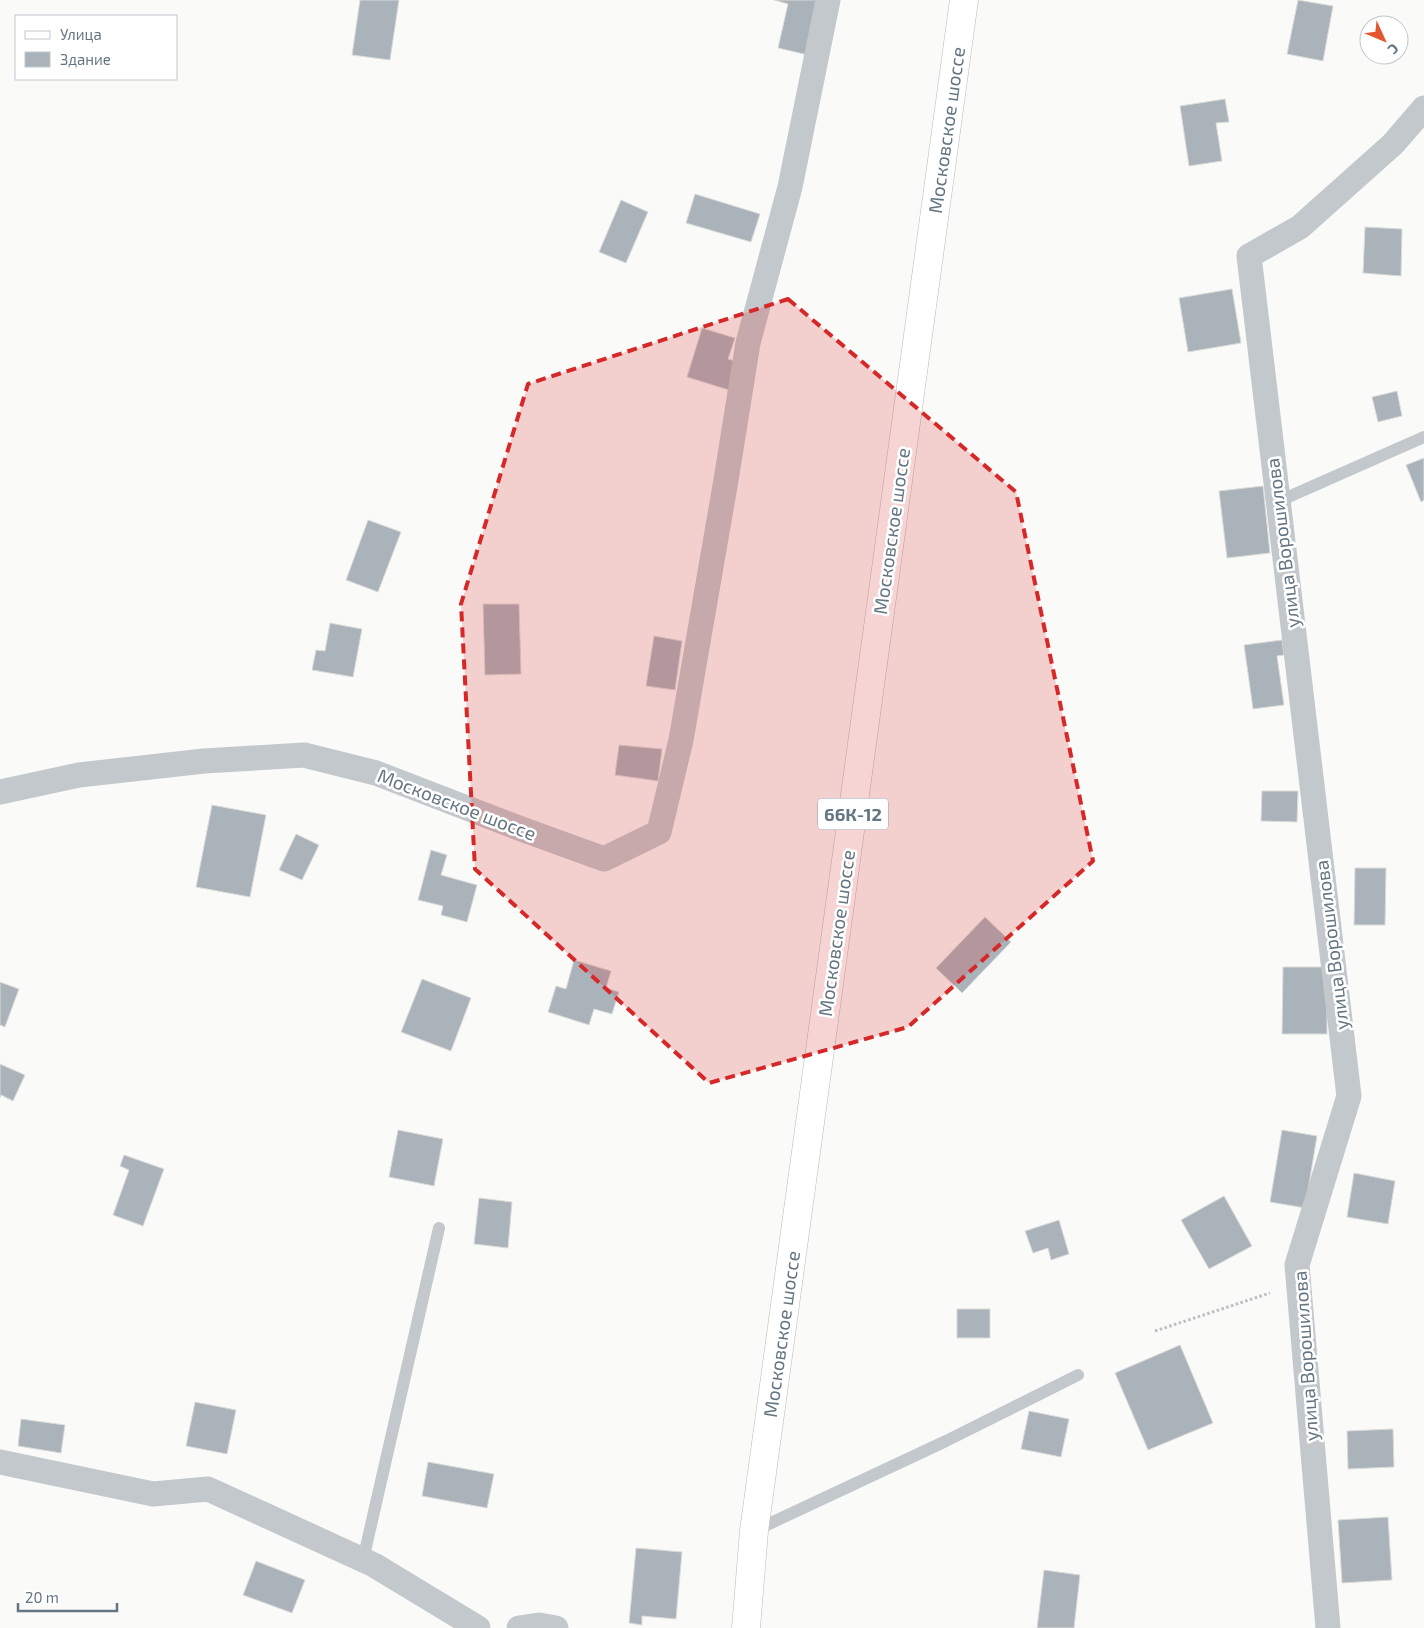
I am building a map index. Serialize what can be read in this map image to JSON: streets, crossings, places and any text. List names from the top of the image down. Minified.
{"streets":{"main road":["Московское шоссе","66К-12"],"street":["улица Ворошилова"]},"legend":["Улица","Здание"],"scale_bar":"20 m","north":"bottom right"}
